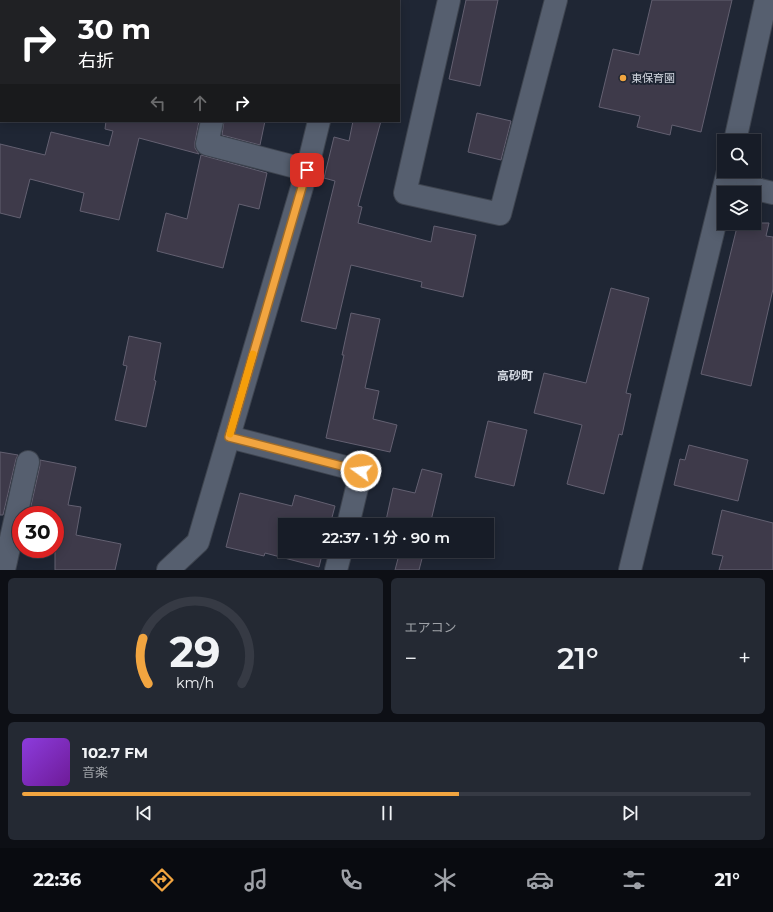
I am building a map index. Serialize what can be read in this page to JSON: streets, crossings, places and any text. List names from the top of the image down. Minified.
{"districts":["高砂町"],"places":["東保育園"],"page":{"turn":["30 m","右折"],"limit":"30","trip":"22:37 · 1 分 · 90 m","tile":"エアコン","heat":["−","21°","+"],"song":["102.7 FM","音楽"],"tabs":["22:36","21°"],"gauge":["29","km/h"]}}
